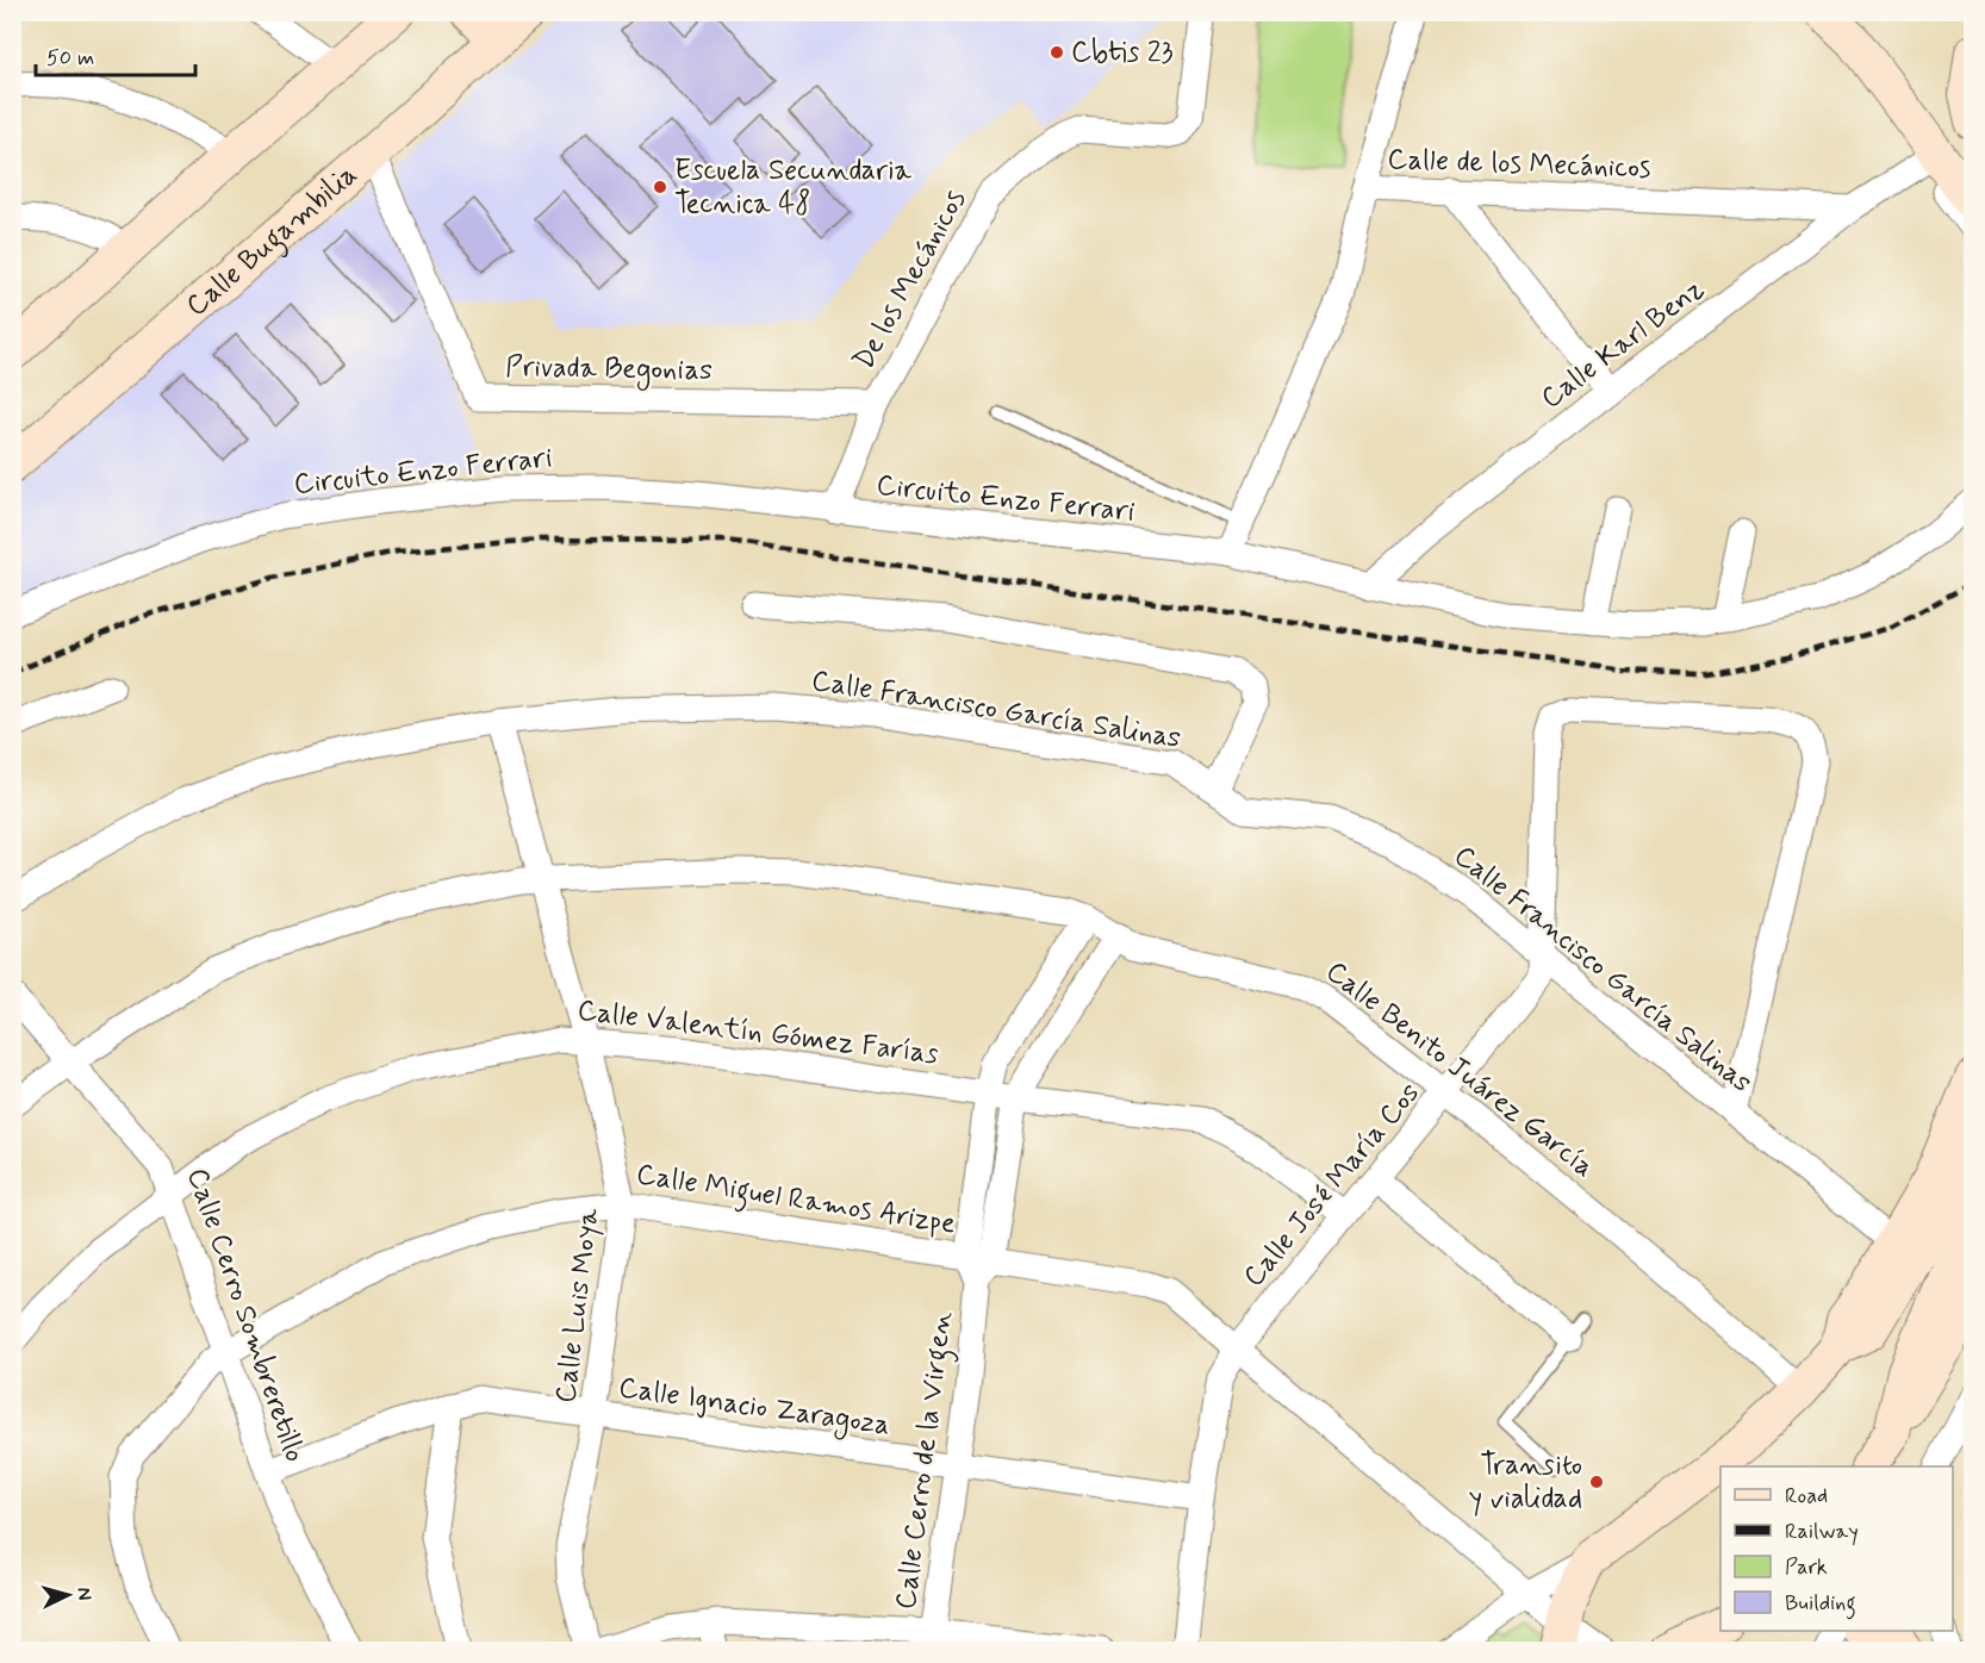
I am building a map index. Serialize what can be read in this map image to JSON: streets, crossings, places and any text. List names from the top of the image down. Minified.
{"streets":{"main road":["Calle Bugambilia"],"street":["Calle de los Mecánicos","De los Mecánicos","Calle Karl Benz","Privada Begonias","Circuito Enzo Ferrari","Calle Francisco García Salinas","Calle Valentín Gómez Farías","Calle Benito Juárez García","Calle José María Cos","Calle Miguel Ramos Arizpe","Calle Luis Moya","Calle Cerro Sombreretillo","Calle Ignacio Zaragoza","Calle Cerro de la Virgen"]},"crossings":[["Calle de los Mecánicos","Calle Karl Benz"],["Calle Bugambilia","Privada Begonias"],["De los Mecánicos","Privada Begonias"],["De los Mecánicos","Circuito Enzo Ferrari"],["Calle Karl Benz","Circuito Enzo Ferrari"],["Calle Francisco García Salinas","Calle José María Cos"],["Calle Francisco García Salinas","Calle Luis Moya"],["Calle Valentín Gómez Farías","Calle José María Cos"],["Calle Valentín Gómez Farías","Calle Luis Moya"],["Calle Valentín Gómez Farías","Calle Cerro Sombreretillo"],["Calle Benito Juárez García","Calle José María Cos"],["Calle Benito Juárez García","Calle Luis Moya"],["Calle Benito Juárez García","Calle Cerro Sombreretillo"],["Calle José María Cos","Calle Miguel Ramos Arizpe"],["Calle José María Cos","Calle Ignacio Zaragoza"],["Calle Miguel Ramos Arizpe","Calle Luis Moya"],["Calle Miguel Ramos Arizpe","Calle Cerro Sombreretillo"],["Calle Miguel Ramos Arizpe","Calle Cerro de la Virgen"],["Calle Luis Moya","Calle Ignacio Zaragoza"],["Calle Cerro Sombreretillo","Calle Ignacio Zaragoza"],["Calle Ignacio Zaragoza","Calle Cerro de la Virgen"]],"places":["Cbtis 23","Escuela Secundaria Tecnica 48","Transito y vialidad"],"legend":["Road","Railway","Park","Building"],"scale_bar":"50 m","north":"right"}
